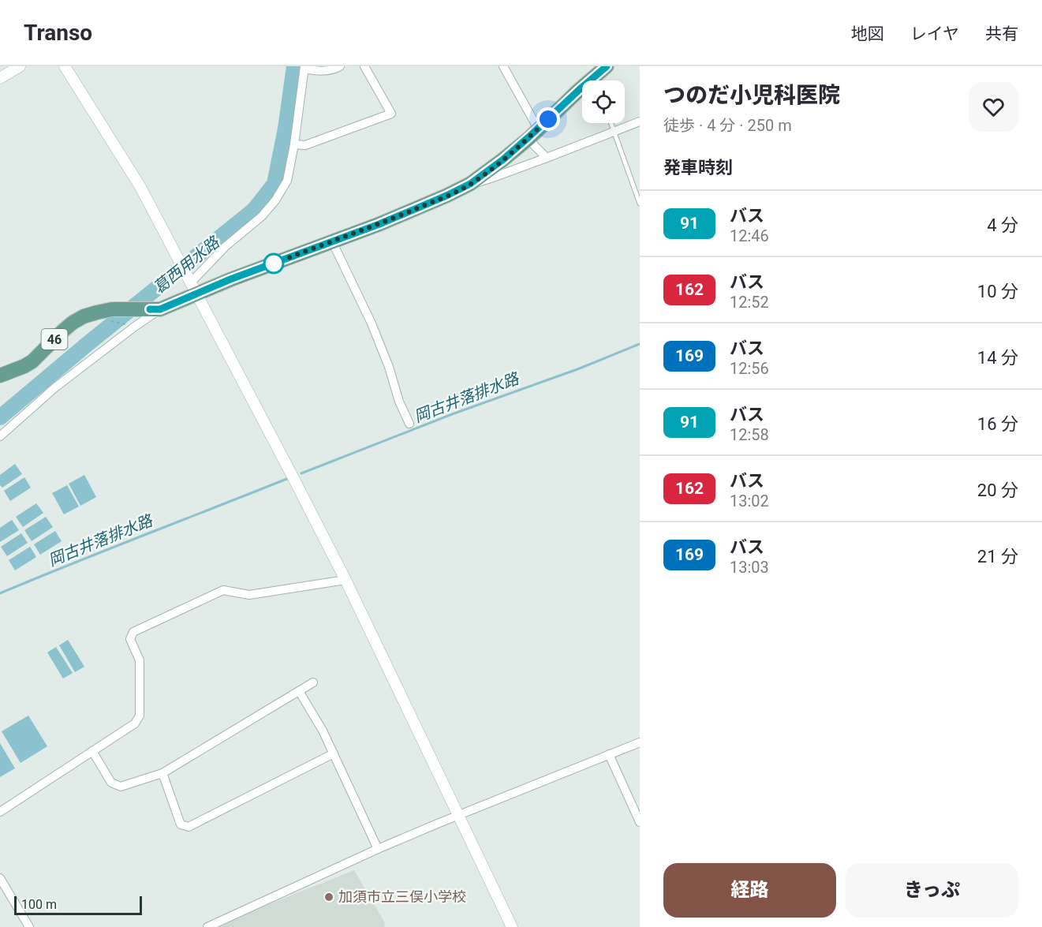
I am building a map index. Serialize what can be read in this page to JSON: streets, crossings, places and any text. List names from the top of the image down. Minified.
{"streets":{"main road":["46"]},"water":["葛西用水路","岡古井落排水路"],"places":["加須市立三俣小学校"],"lines":["bus line 91"],"scale_bar":"100 m","page":{"header":"Transo","nav":["地図","レイヤ","共有"],"heading":[["つのだ小児科医院","徒歩 · 4 分 · 250 m"],"発車時刻"],"list":[{"mark":"91","name":"バス","note":"12:46","value":"4 分"},{"mark":"162","name":"バス","note":"12:52","value":"10 分"},{"mark":"169","name":"バス","note":"12:56","value":"14 分"},{"mark":"91","name":"バス","note":"12:58","value":"16 分"},{"mark":"162","name":"バス","note":"13:02","value":"20 分"},{"mark":"169","name":"バス","note":"13:03","value":"21 分"}],"buttons":["経路","きっぷ"],"scale":"100 m"}}
